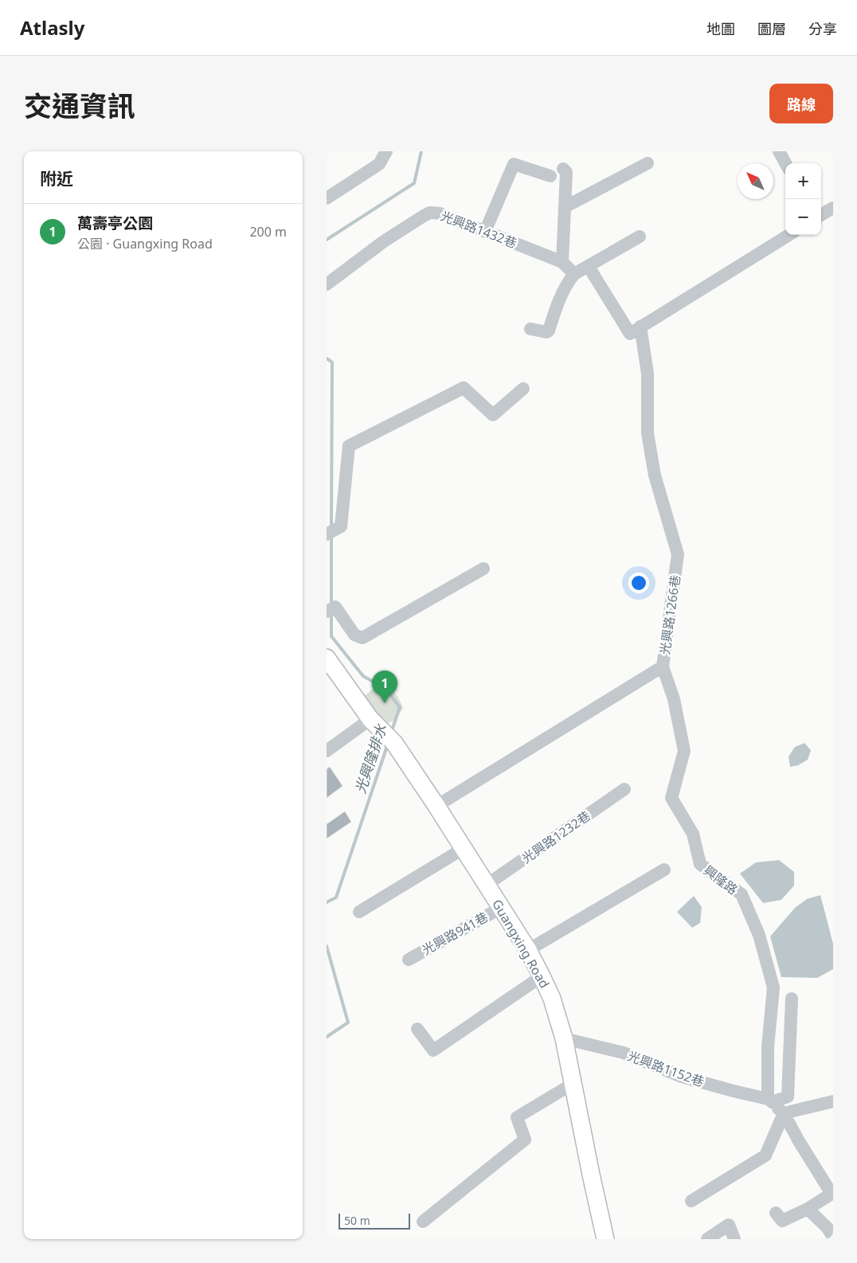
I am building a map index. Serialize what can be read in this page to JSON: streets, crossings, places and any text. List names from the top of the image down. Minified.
{"streets":{"main road":["Guangxing Road"],"lane":["光興路1432巷","光興路1266巷","光興路1232巷","興隆路","光興路941巷","光興路1152巷"]},"crossings":[["光興路1266巷","興隆路"],["光興路1266巷","Guangxing Road"],["光興路1232巷","Guangxing Road"],["興隆路","光興路1152巷"],["光興路941巷","Guangxing Road"],["Guangxing Road","光興路1152巷"]],"water":["光興隆排水"],"scale_bar":"50 m","north":"top left","page":{"header":"Atlasly","nav":["地圖","圖層","分享"],"title":"交通資訊","buttons":"路線","heading":"附近","map_buttons":["+","−"],"list":[{"mark":"1","name":"萬壽亭公園","note":"公園 · Guangxing Road","value":"200 m"}],"pins":"1","scale":"50 m"}}
